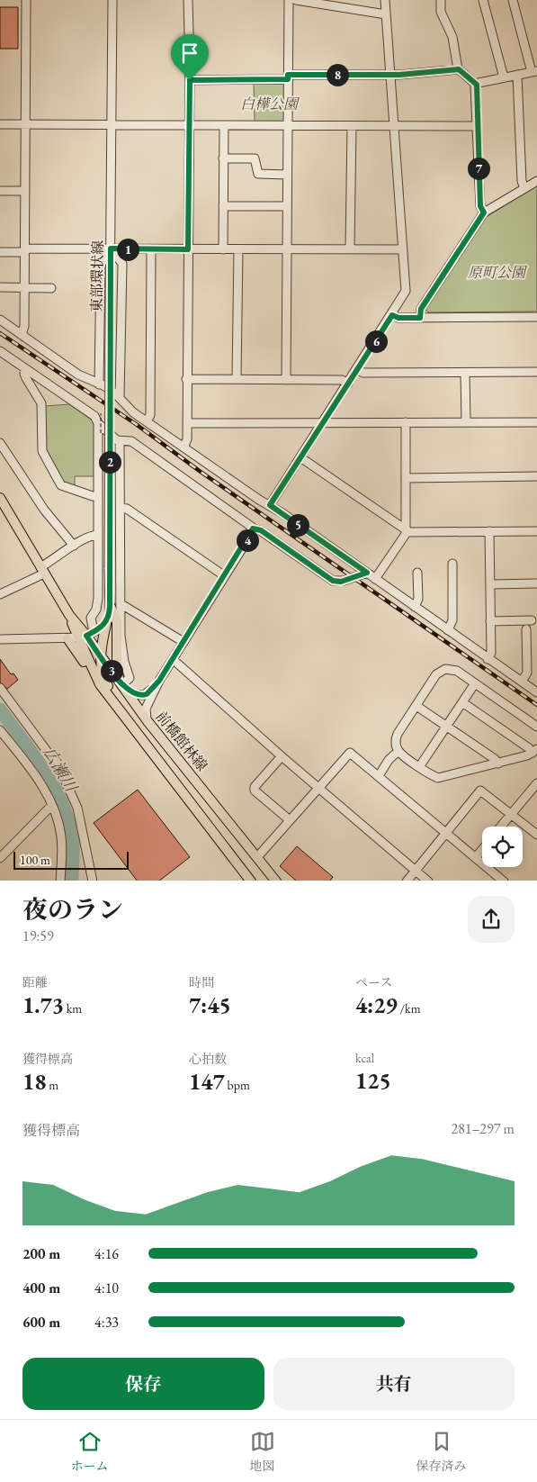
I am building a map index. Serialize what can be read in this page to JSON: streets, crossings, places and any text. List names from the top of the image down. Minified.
{"streets":{"main road":["前橋館林線"],"street":["東部環状線"]},"water":["広瀬川"],"parks":["白樺公園","原町公園"],"scale_bar":"100 m","page":{"pins":["8","7","1","6","2","5","4","3"],"scale":"100 m","heading":["夜のラン","19:59"],"stats":[["距離","1.73 km"],["時間","7:45"],["ペース","4:29 /km"],["獲得標高","18 m"],["心拍数","147 bpm"],["kcal","125"]],"chart":["獲得標高","281–297 m"],"list":[{"name":"200 m","note":"4:16"},{"name":"400 m","note":"4:10"},{"name":"600 m","note":"4:33"}],"buttons":["保存","共有"],"tabs":["ホーム","地図","保存済み"]}}
